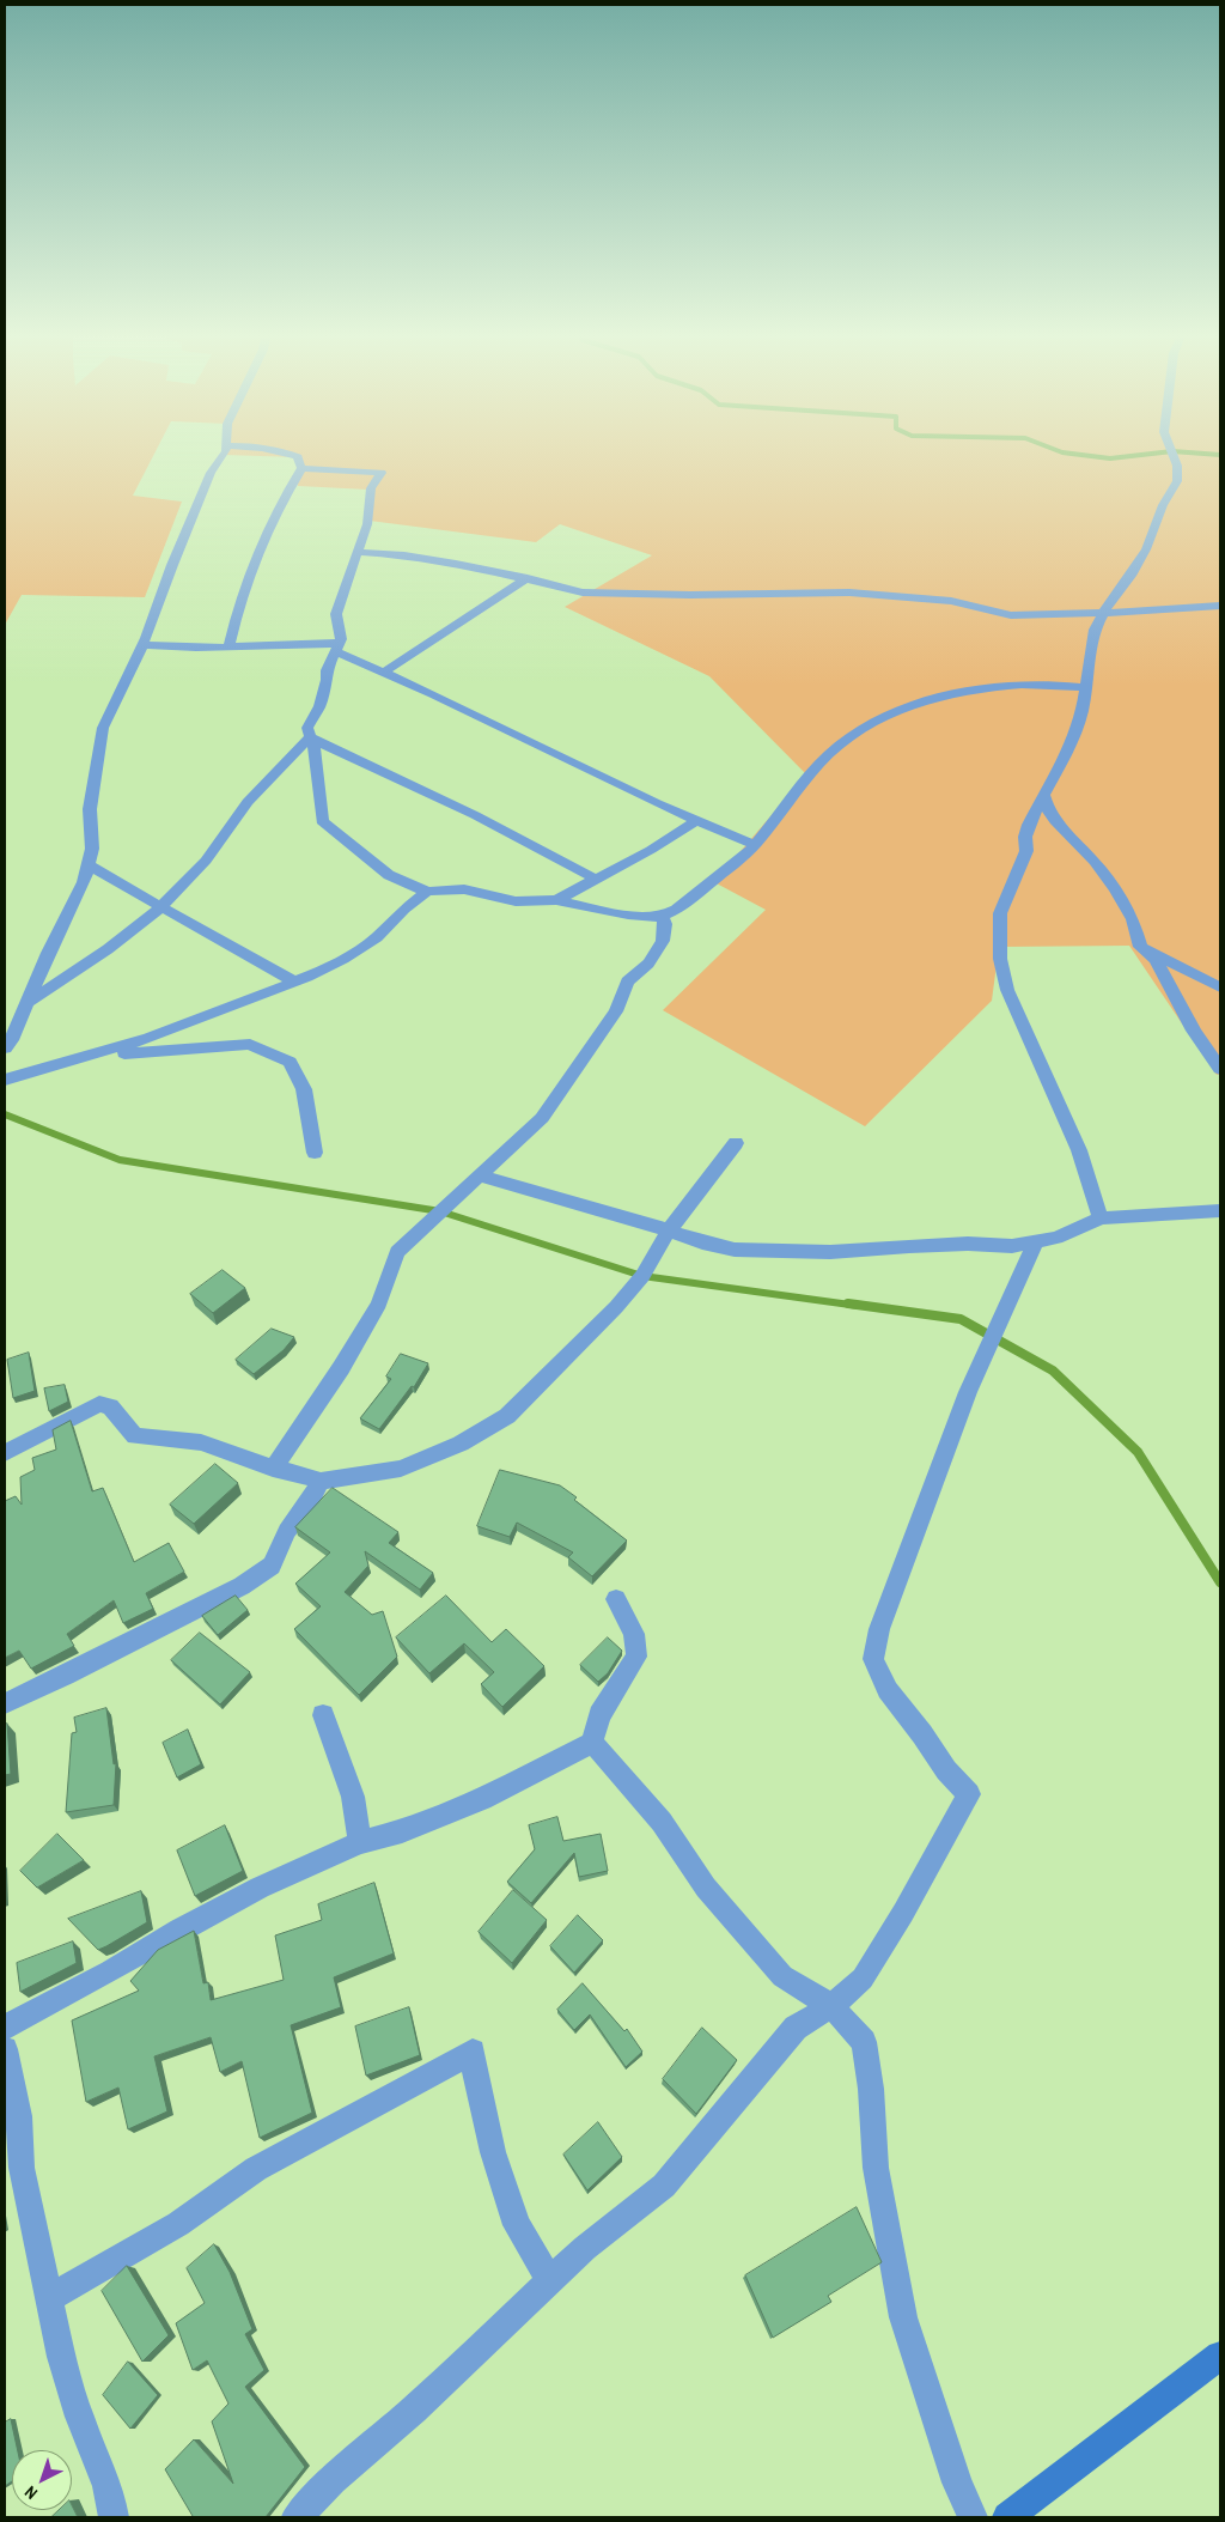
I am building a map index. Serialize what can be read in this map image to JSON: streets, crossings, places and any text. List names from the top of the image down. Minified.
{"north":"bottom left"}
